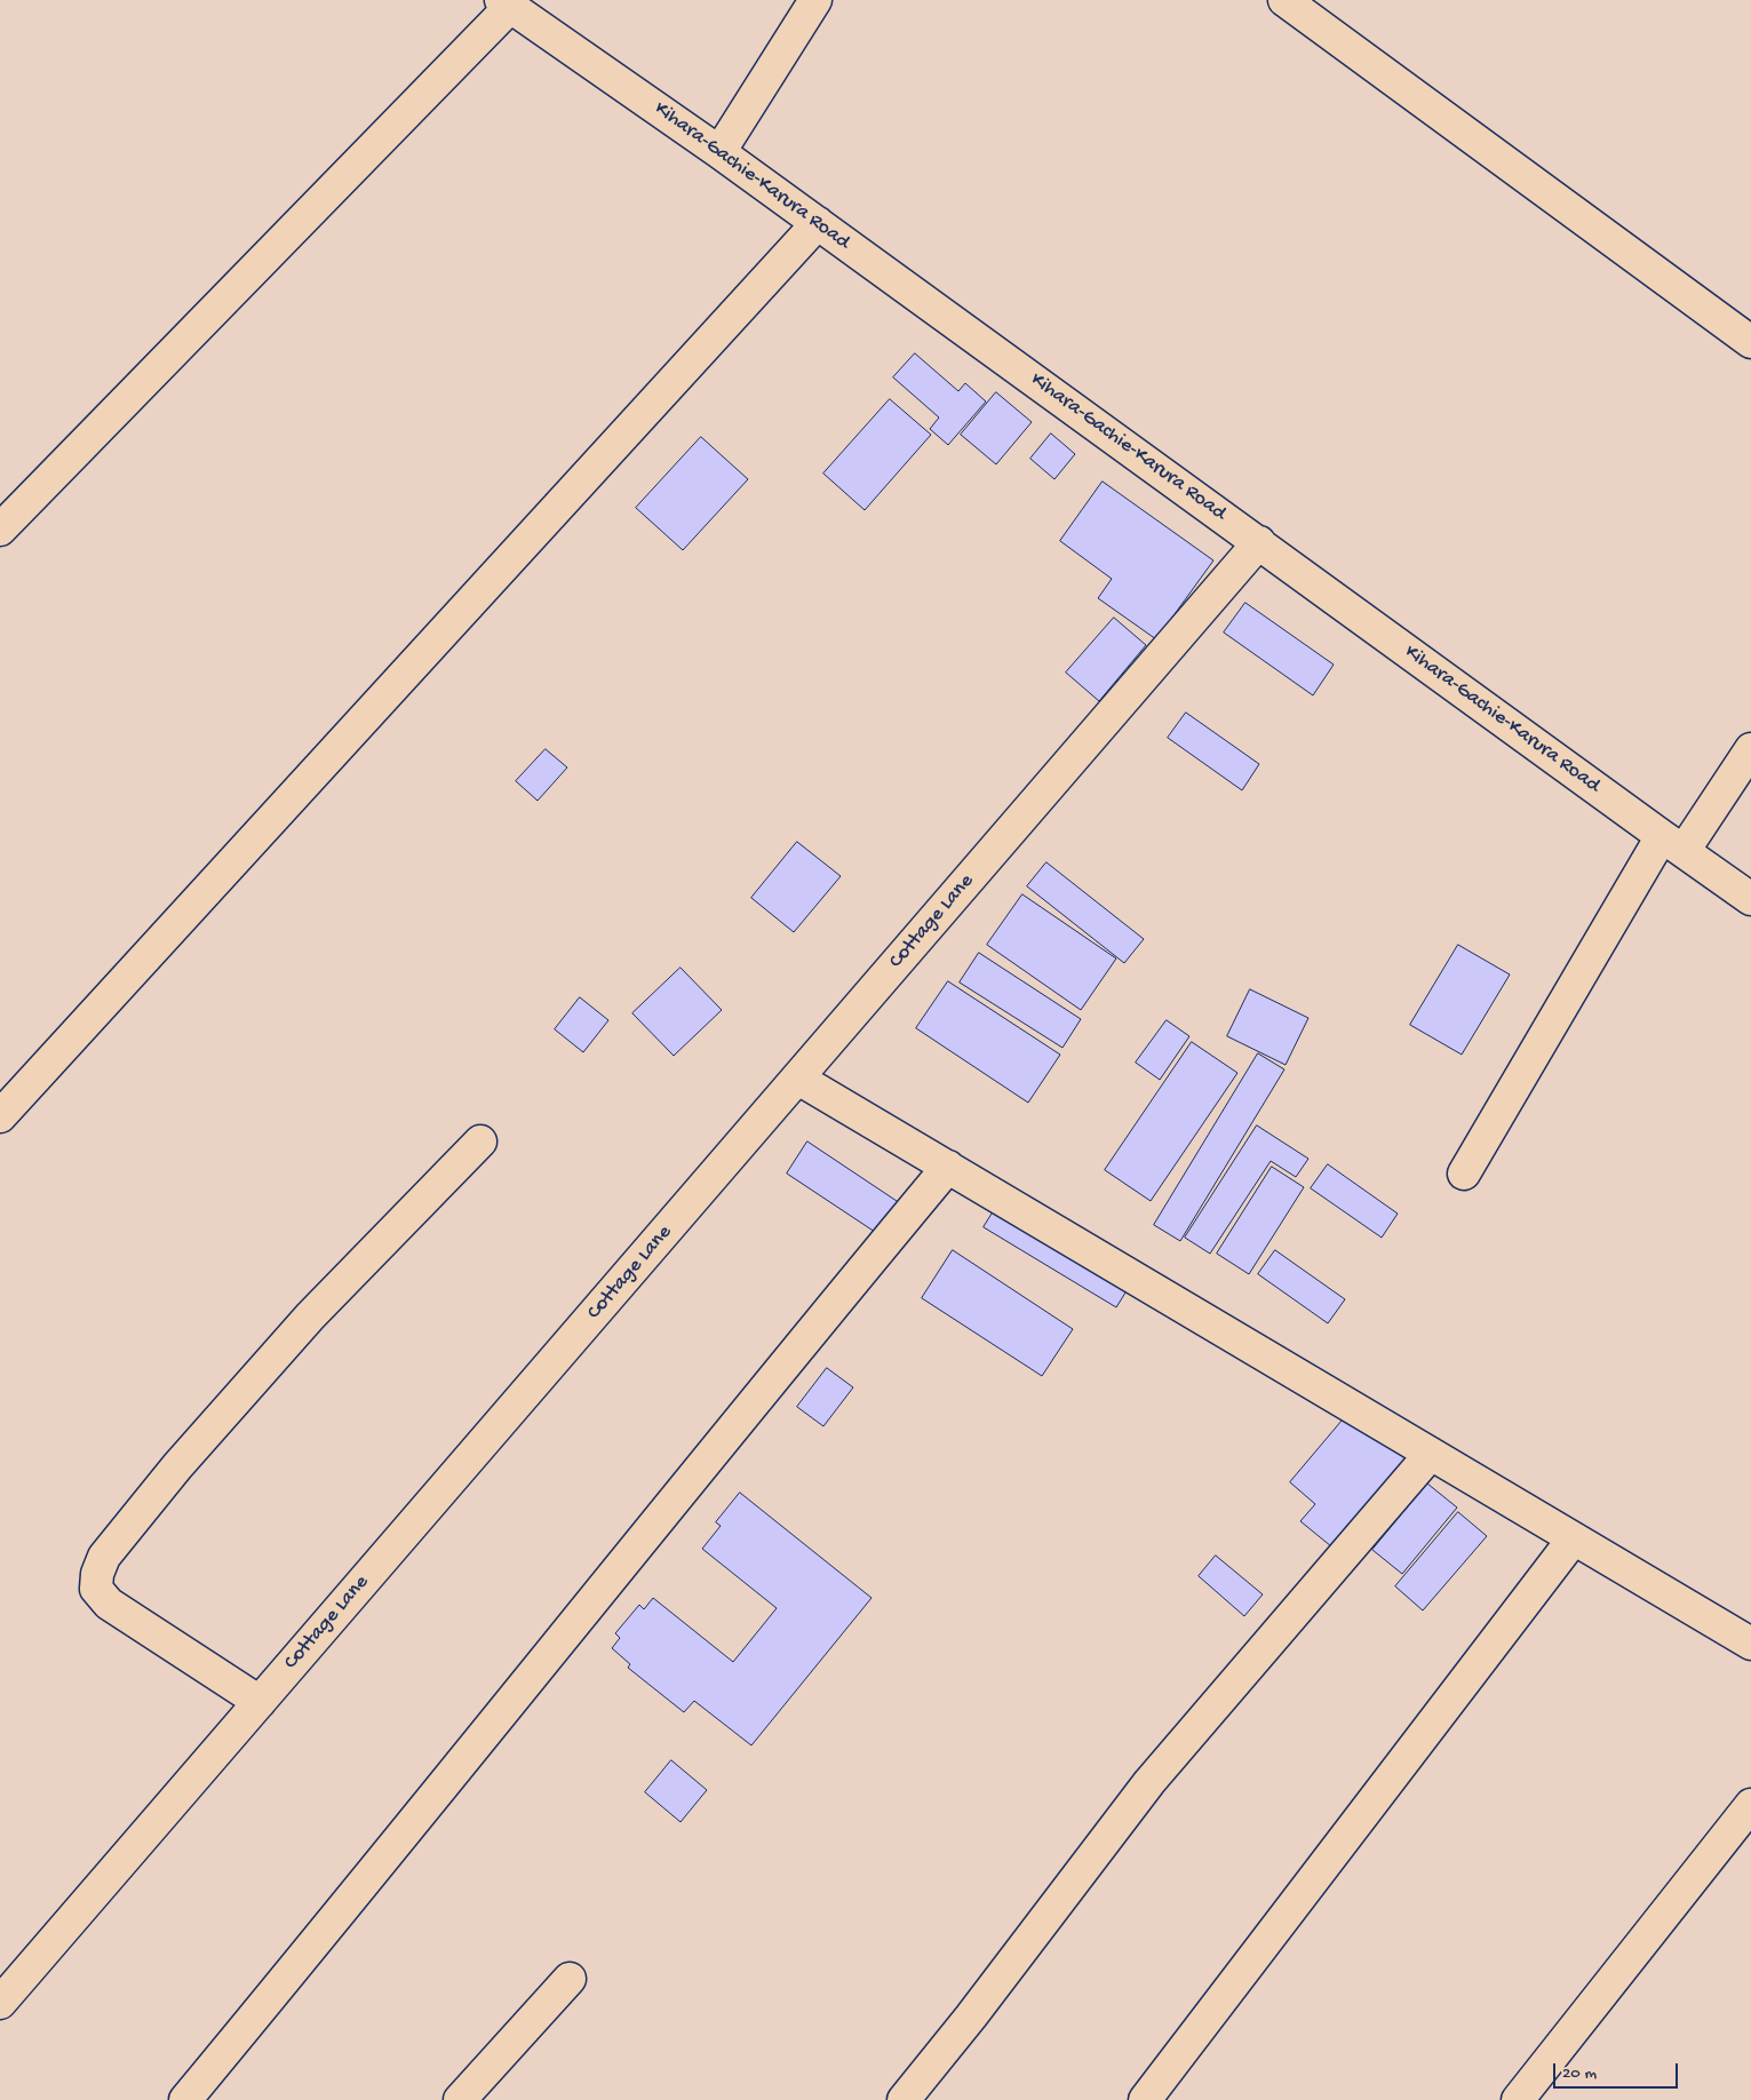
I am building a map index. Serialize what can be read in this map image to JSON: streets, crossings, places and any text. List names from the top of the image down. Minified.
{"streets":{"street":["Kihara-Gachie-Karura Road","Cottage Lane"]},"crossings":[["Kihara-Gachie-Karura Road","Cottage Lane"]],"scale_bar":"20 m"}
